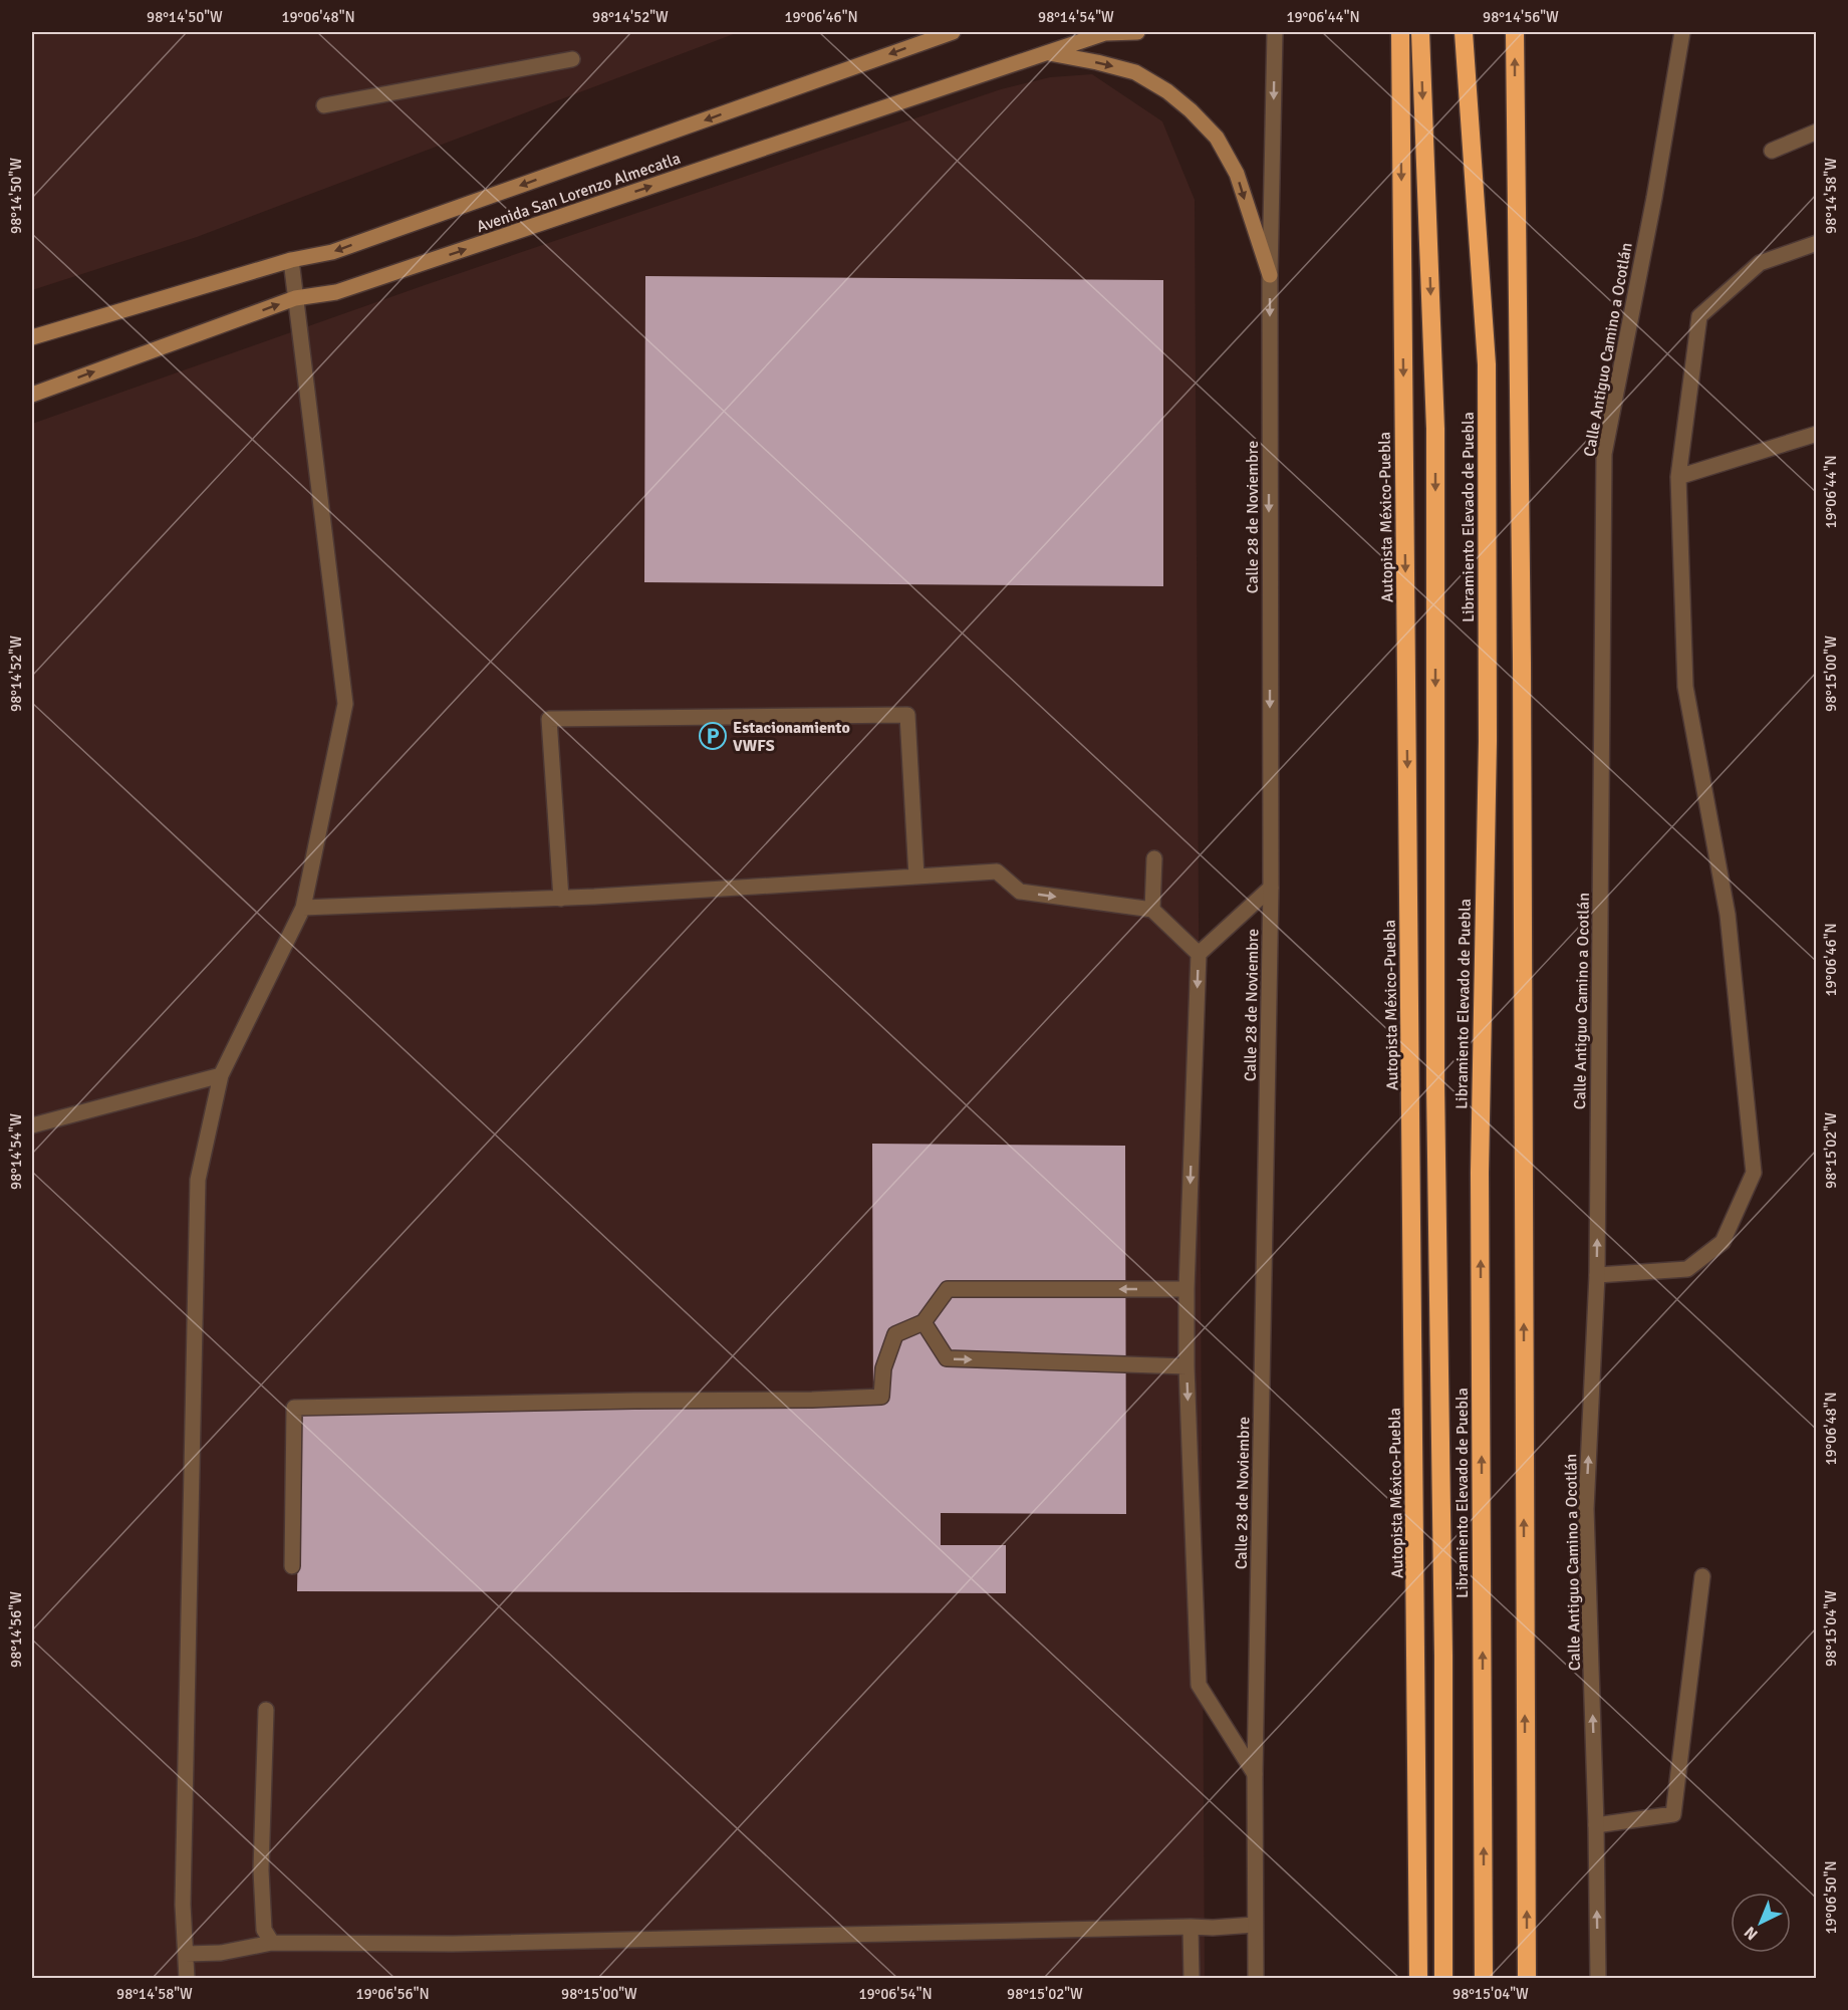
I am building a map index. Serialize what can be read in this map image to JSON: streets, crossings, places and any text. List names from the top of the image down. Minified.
{"streets":{"highway":["Autopista México-Puebla","Libramiento Elevado de Puebla"],"main road":["Avenida San Lorenzo Almecatla"],"street":["Calle Antiguo Camino a Ocotlán","Calle 28 de Noviembre"]},"one_way":["Calle Antiguo Camino a Ocotlán","Calle 28 de Noviembre"],"places":{"parking":["Estacionamiento VWFS"]},"north":"bottom left","coordinates":["98°14'50\"W","19°06'48\"N","98°14'52\"W","19°06'46\"N","98°14'54\"W","19°06'44\"N","98°14'56\"W","98°14'58\"W","98°15'00\"W","98°15'02\"W","98°15'04\"W","19°06'50\"N","19°06'56\"N","19°06'54\"N"]}
